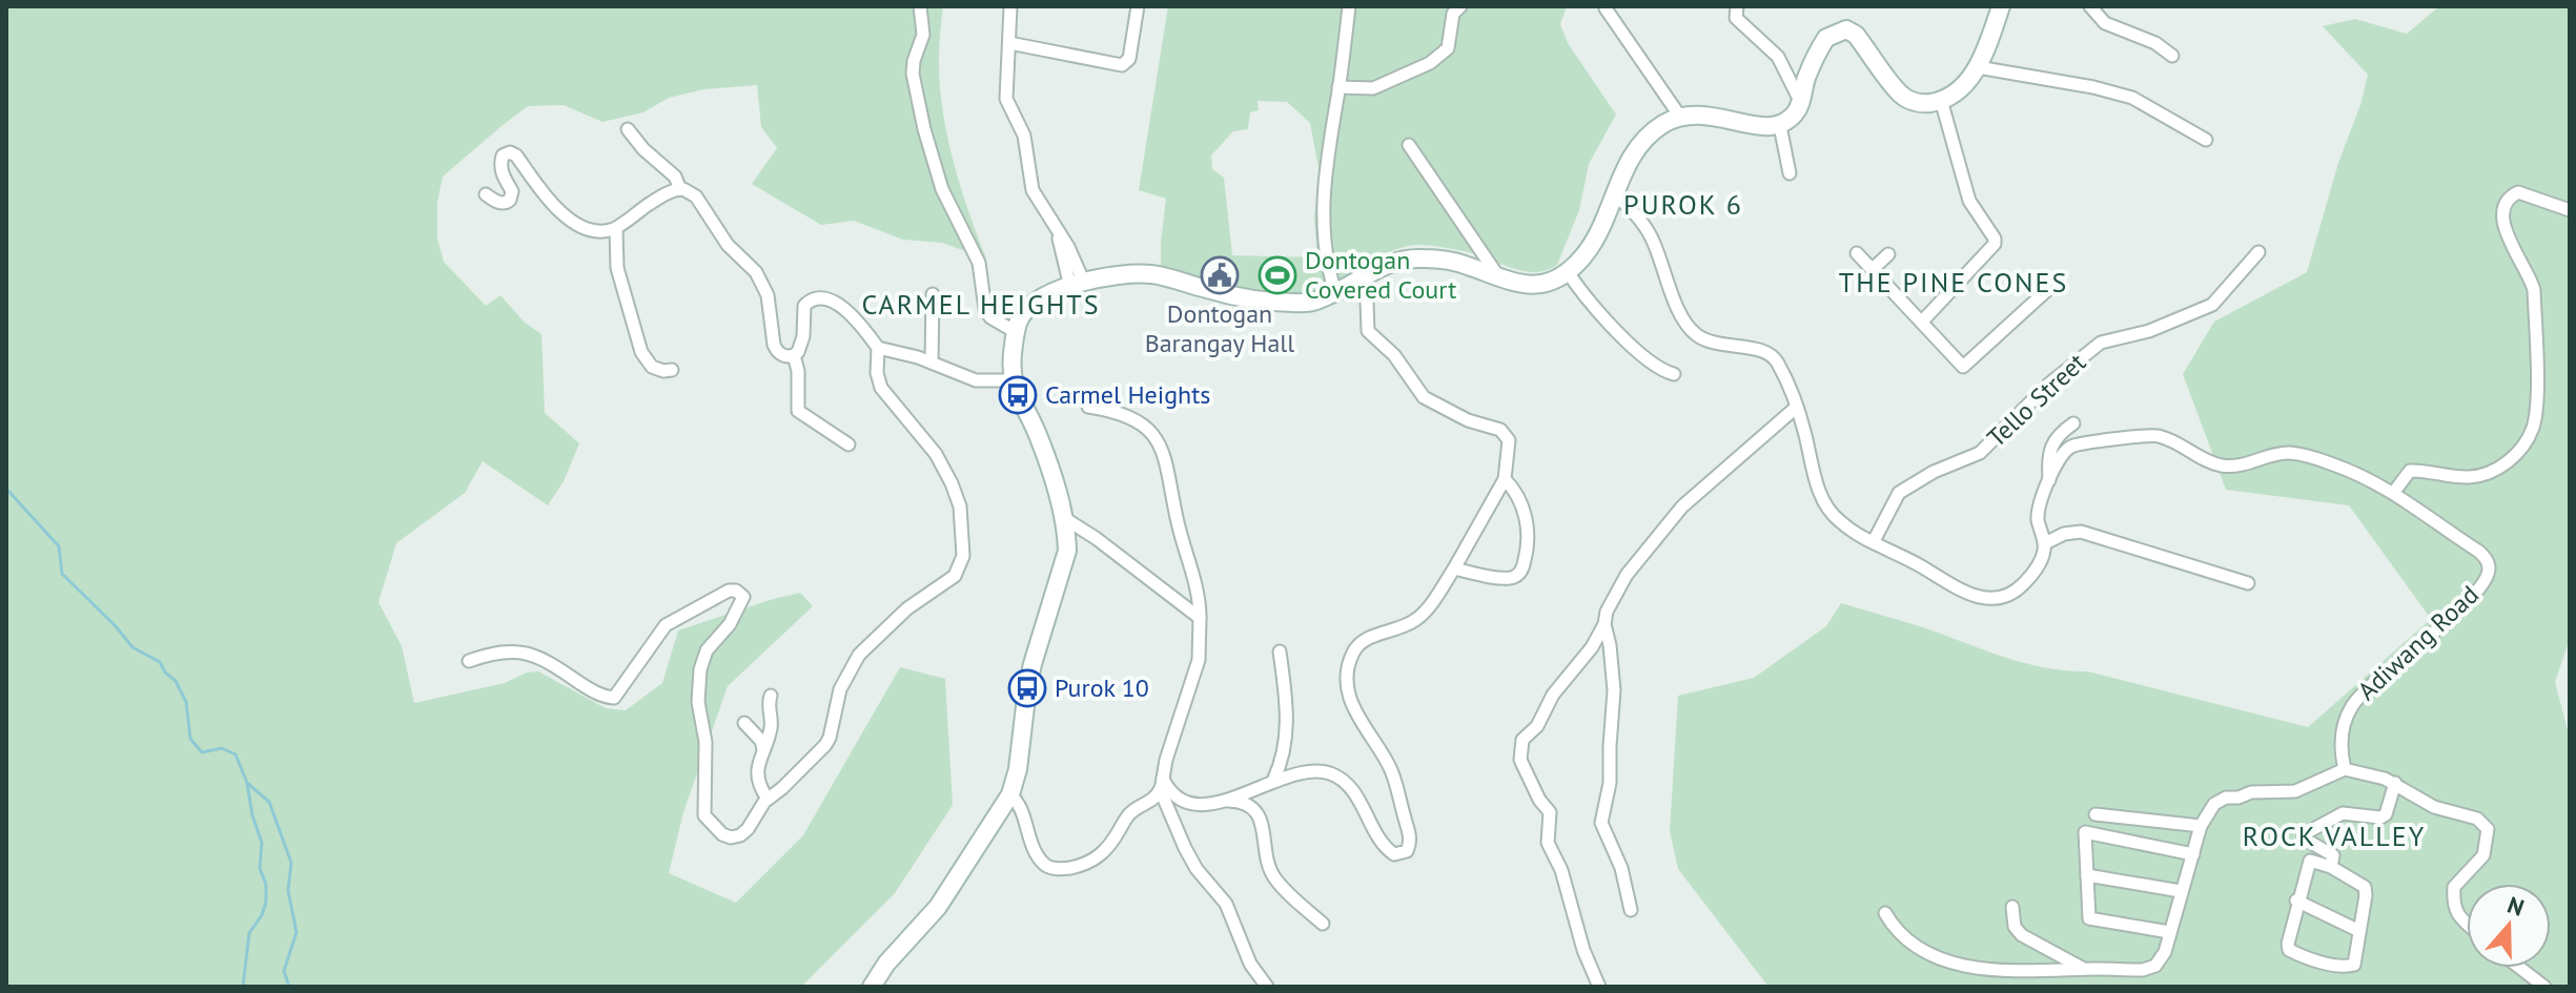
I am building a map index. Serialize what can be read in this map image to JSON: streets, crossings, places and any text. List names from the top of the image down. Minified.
{"streets":{"street":["Tello Street","Adiwang Road"]},"districts":["PUROK 6","THE PINE CONES","CARMEL HEIGHTS","ROCK VALLEY"],"places":{"public building":["Dontogan Barangay Hall"],"sports":["Dontogan Covered Court"],"bus stop":["Carmel Heights","Purok 10"]},"north":"top"}
